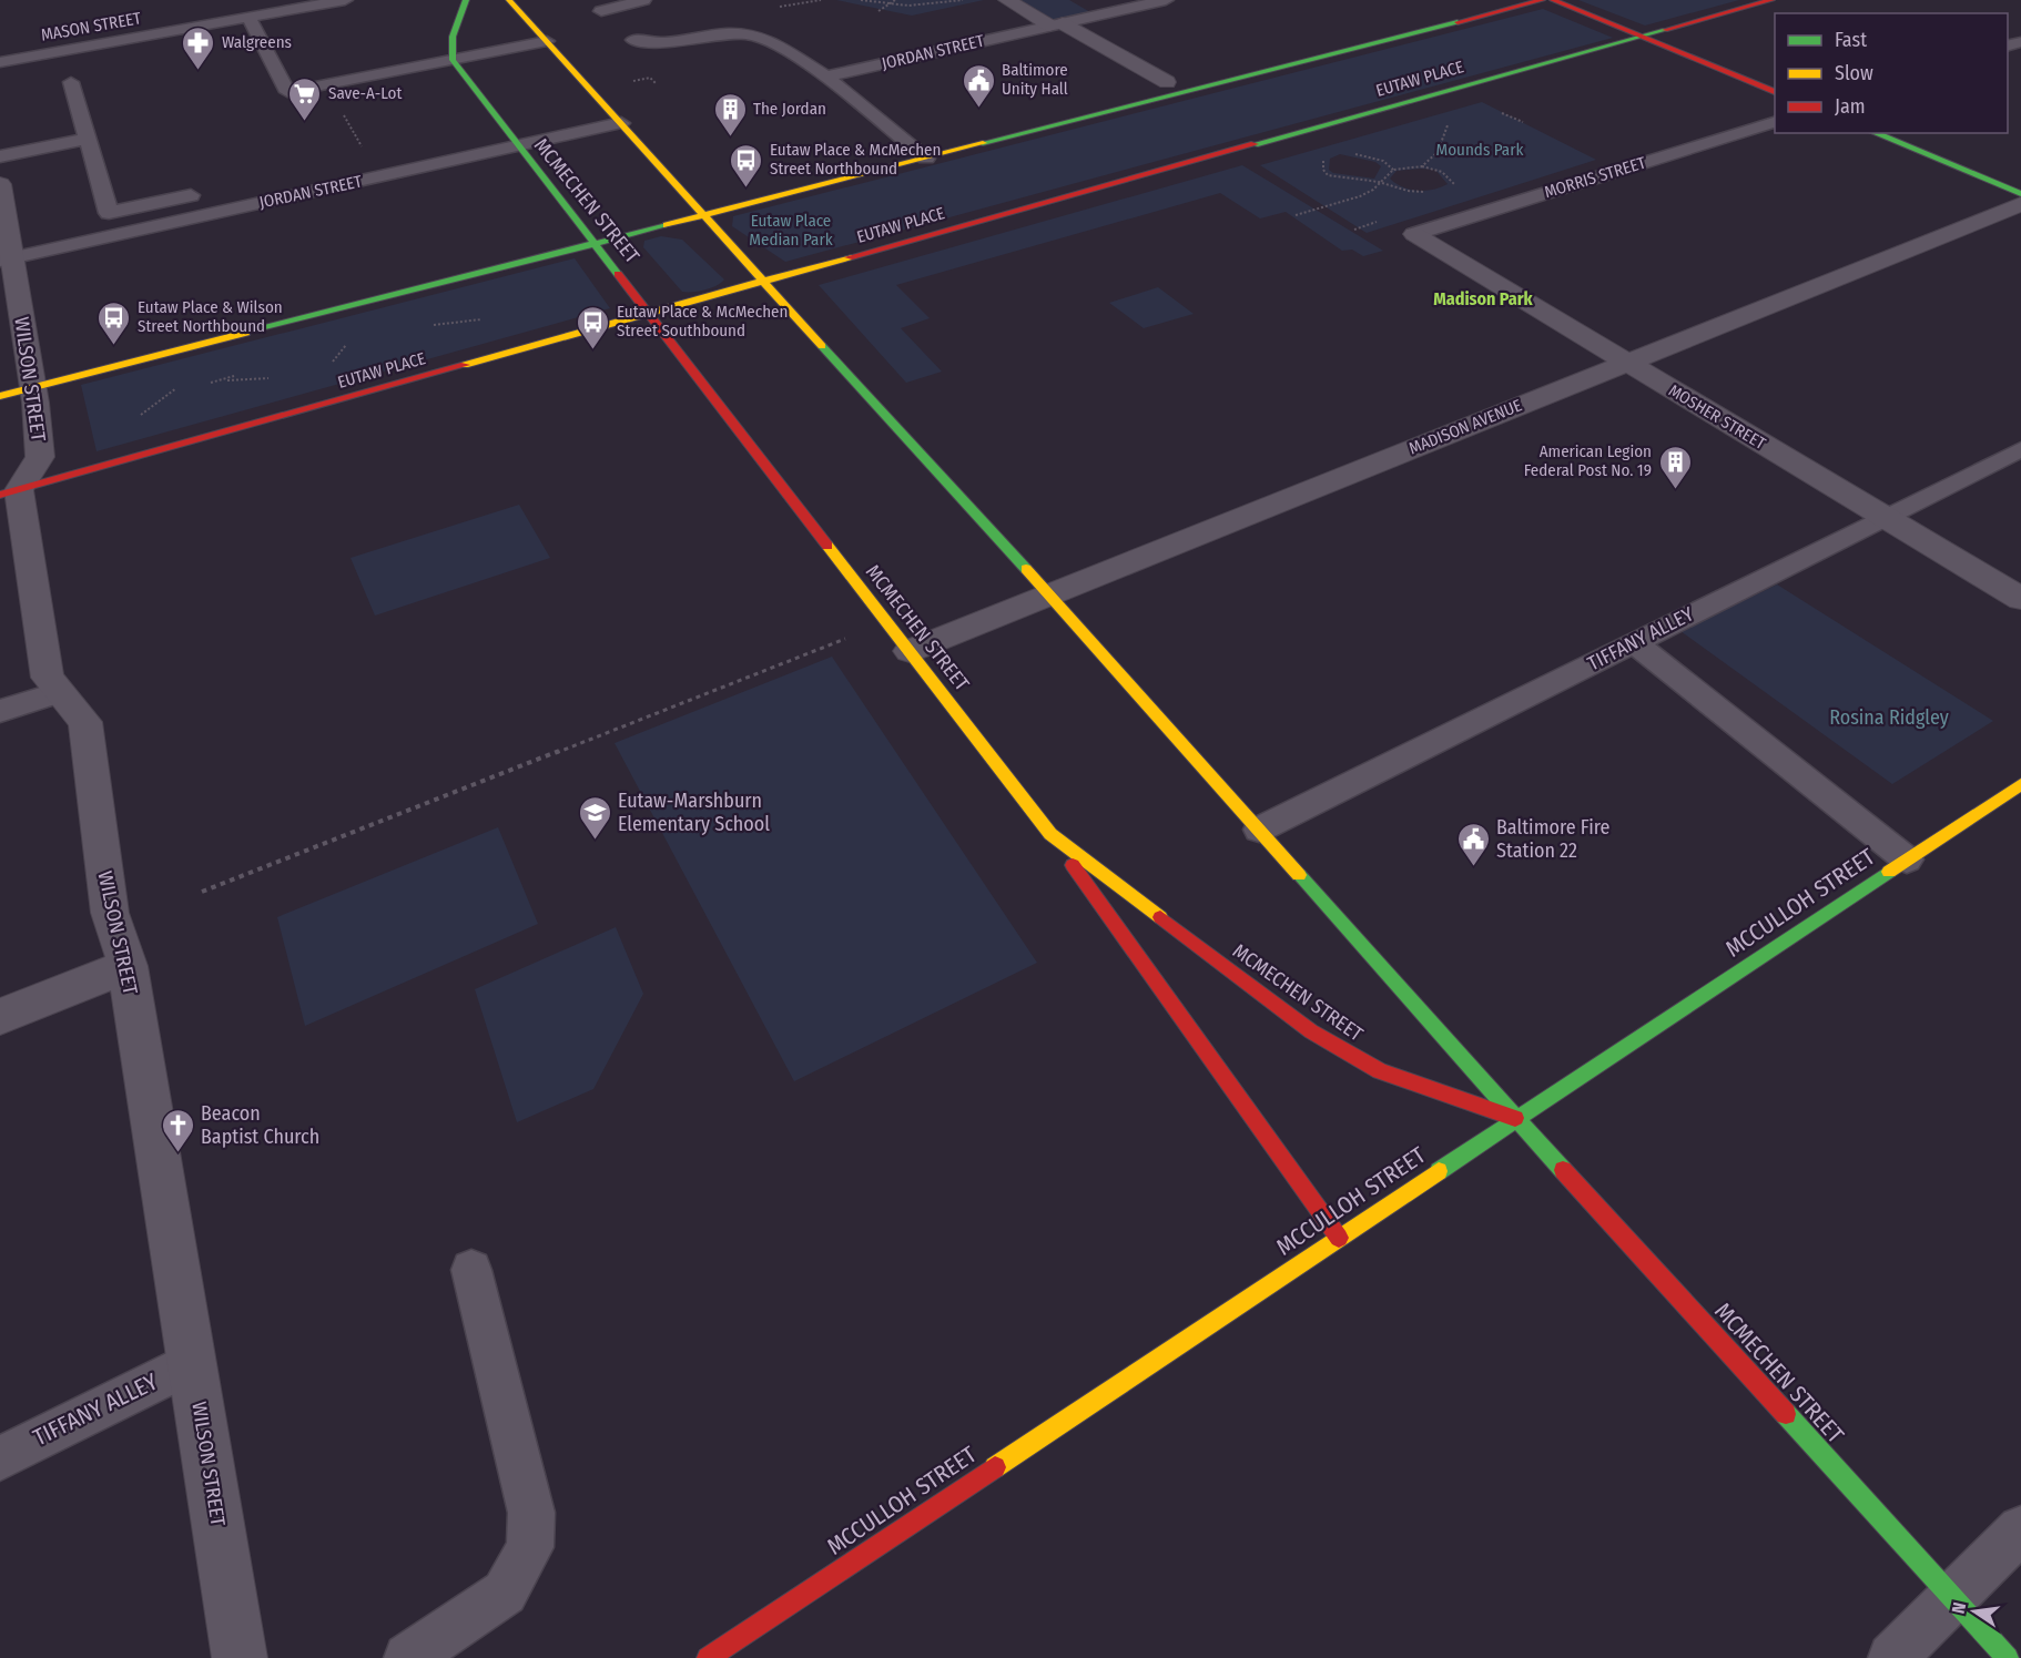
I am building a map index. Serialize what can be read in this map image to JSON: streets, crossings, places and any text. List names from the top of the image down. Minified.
{"streets":{"street":["EUTAW PLACE","MCMECHEN STREET","WILSON STREET","MOSHER STREET","MADISON AVENUE","MCCULLOH STREET"],"lane":["MASON STREET","JORDAN STREET","MORRIS STREET","TIFFANY ALLEY"]},"crossings":[["JORDAN STREET","MCMECHEN STREET"],["JORDAN STREET","WILSON STREET"],["EUTAW PLACE","MCMECHEN STREET"],["EUTAW PLACE","WILSON STREET"],["MORRIS STREET","MOSHER STREET"],["MCMECHEN STREET","MADISON AVENUE"],["MCMECHEN STREET","TIFFANY ALLEY"],["MCMECHEN STREET","MCCULLOH STREET"],["WILSON STREET","TIFFANY ALLEY"],["MOSHER STREET","MADISON AVENUE"],["MOSHER STREET","TIFFANY ALLEY"]],"districts":["Madison Park"],"parks":["Mounds Park","Eutaw Place Median Park","Rosina Ridgley"],"places":{"pharmacy":["Walgreens"],"public building":["Baltimore Unity Hall","Baltimore Fire Station 22"],"supermarket":["Save-A-Lot"],"building":["The Jordan","American Legion Federal Post No. 19"],"bus stop":["Eutaw Place & McMechen Street Northbound","Eutaw Place & Wilson Street Northbound","Eutaw Place & McMechen Street Southbound"],"school or university":["Eutaw-Marshburn Elementary School"],"church":["Beacon Baptist Church"]},"legend":["Fast","Slow","Jam"],"north":"left"}
